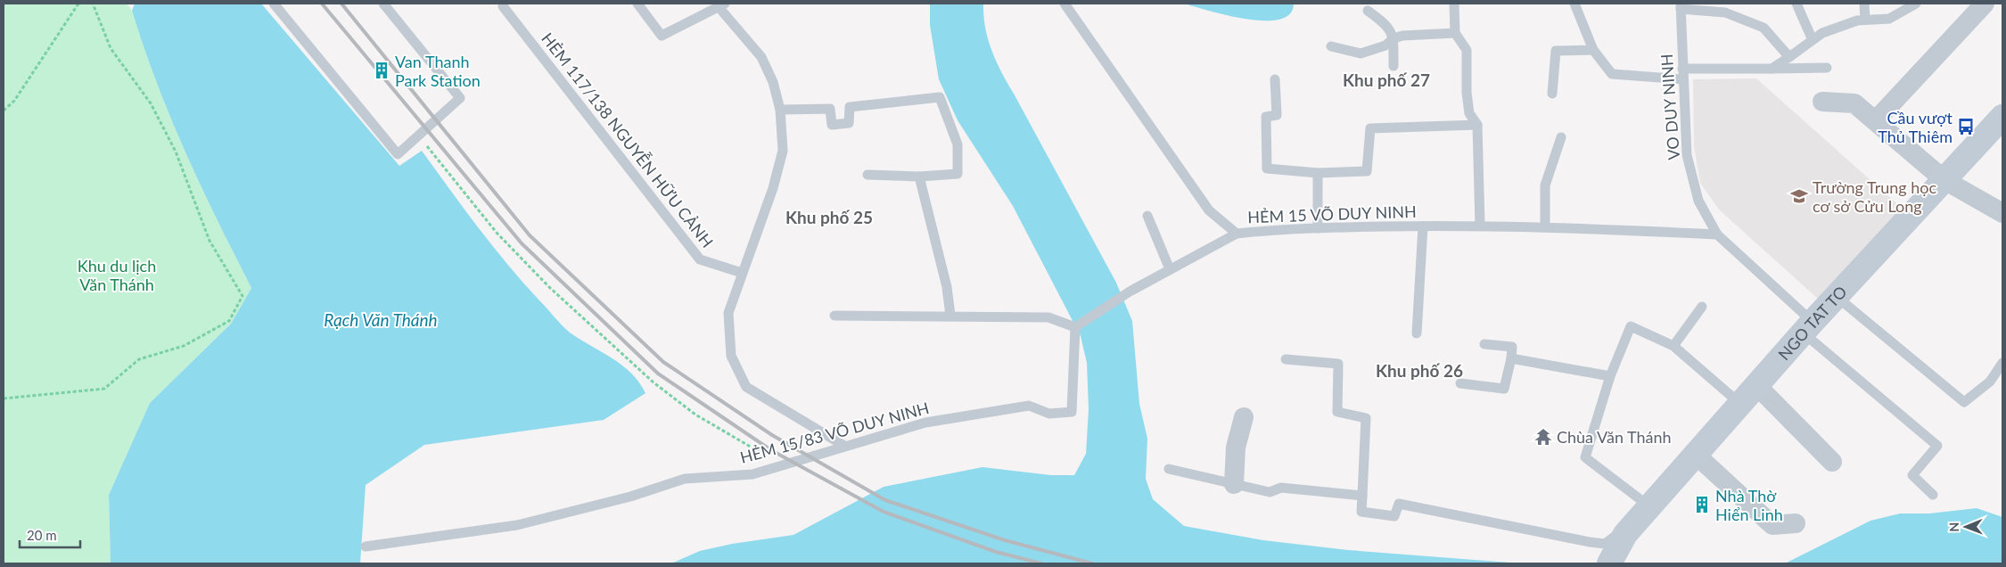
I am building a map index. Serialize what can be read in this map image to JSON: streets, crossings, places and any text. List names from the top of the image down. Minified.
{"streets":{"street":["NGO TAT TO"],"lane":["VO DUY NINH","HẺM 117/138 NGUYỄN HỮU CẢNH","HẺM 15 VÕ DUY NINH","HẺM 15/83 VÕ DUY NINH"]},"crossings":[["VO DUY NINH","HẺM 15 VÕ DUY NINH"],["VO DUY NINH","NGO TAT TO"]],"districts":["Khu phố 27","Khu phố 25","Khu phố 26"],"water":["Rạch Văn Thánh"],"parks":["Khu du lịch Văn Thánh"],"places":{"building":["Van Thanh Park Station","Nhà Thờ Hiển Linh"],"bus stop":["Cầu vượt Thủ Thiêm"],"school or university":["Trường Trung học cơ sở Cửu Long"],"temple":["Chùa Văn Thánh"]},"scale_bar":"20 m","north":"left"}
